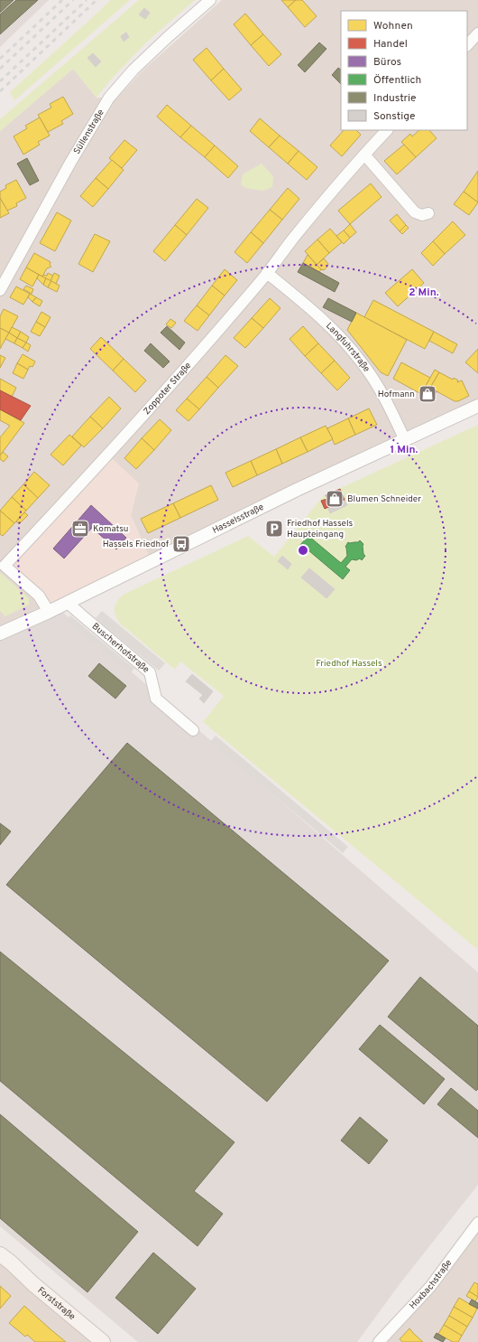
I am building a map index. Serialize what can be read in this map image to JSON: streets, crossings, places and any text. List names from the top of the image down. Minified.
{"streets":{"main road":["Forststraße"],"street":["Süllenstraße","Langfuhrstraße","Zoppoter Straße","Hasselsstraße","Buscherhofstraße","Hoxbachstraße"]},"crossings":[["Langfuhrstraße","Zoppoter Straße"],["Langfuhrstraße","Hasselsstraße"],["Zoppoter Straße","Hasselsstraße"],["Hasselsstraße","Buscherhofstraße"]],"parks":["Friedhof Hassels"],"places":{"shop":["Hofmann","Blumen Schneider"],"office":["Komatsu"],"parking":["Friedhof Hassels Haupteingang"],"bus stop":["Hassels Friedhof"]},"legend":["Wohnen","Handel","Büros","Öffentlich","Industrie","Sonstige"],"rings":["2 Min.","1 Min."]}
